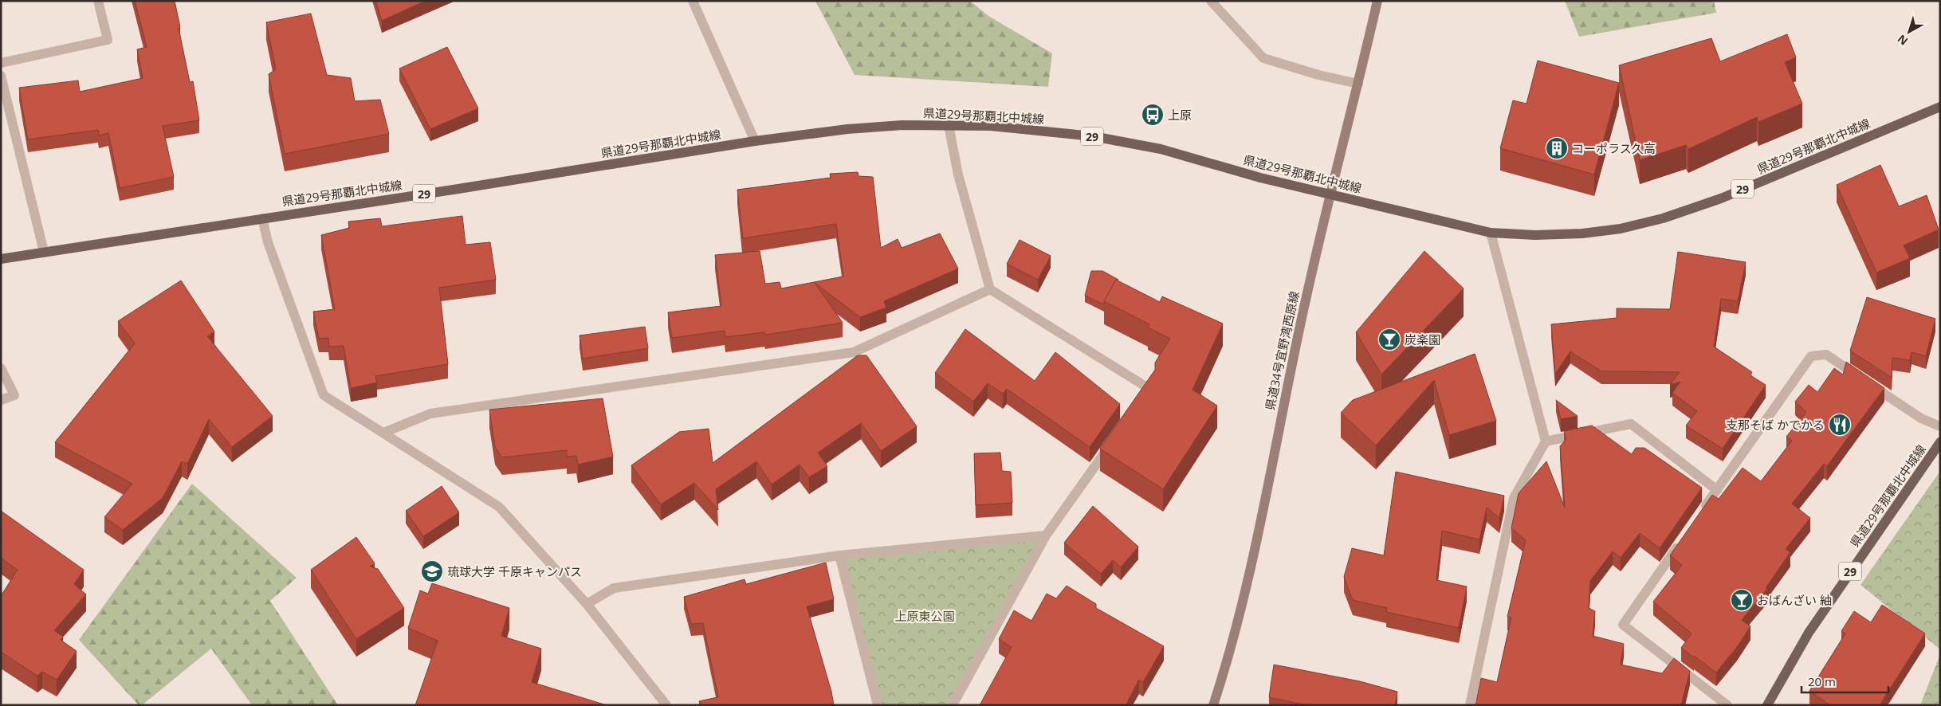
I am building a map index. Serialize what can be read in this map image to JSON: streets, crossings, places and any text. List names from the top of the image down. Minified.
{"streets":{"main road":["県道29号那覇北中城線","29","県道34号宜野湾西原線"]},"crossings":[["県道29号那覇北中城線","県道34号宜野湾西原線"]],"parks":["上原東公園"],"places":{"bus stop":["上原"],"building":["コーポラス久高"],"bar":["炭楽園","おばんざい 紬"],"restaurant":["支那そば かでかる"],"school or university":["琉球大学 千原キャンパス"]},"scale_bar":"20 m","north":"bottom left"}
